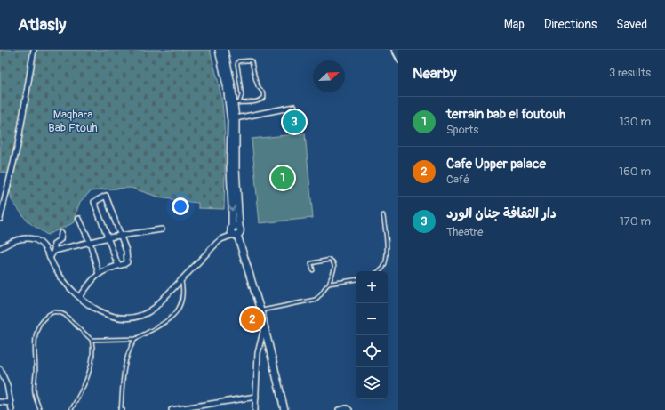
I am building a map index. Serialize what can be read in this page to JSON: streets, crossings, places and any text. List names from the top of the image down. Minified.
{"parks":["Maqbara Bab Ftouh"],"north":"top right","page":{"header":"Atlasly","nav":["Map","Directions","Saved"],"heading":["Nearby","3 results"],"list":[{"mark":"1","name":"terrain bab el foutouh","note":"Sports","value":"130 m"},{"mark":"2","name":"Cafe Upper palace","note":"Café","value":"160 m"},{"mark":"3","name":"دار الثقافة جنان الورد","note":"Theatre","value":"170 m"}],"pins":["3","1","2"],"map_buttons":["+","−"]}}
